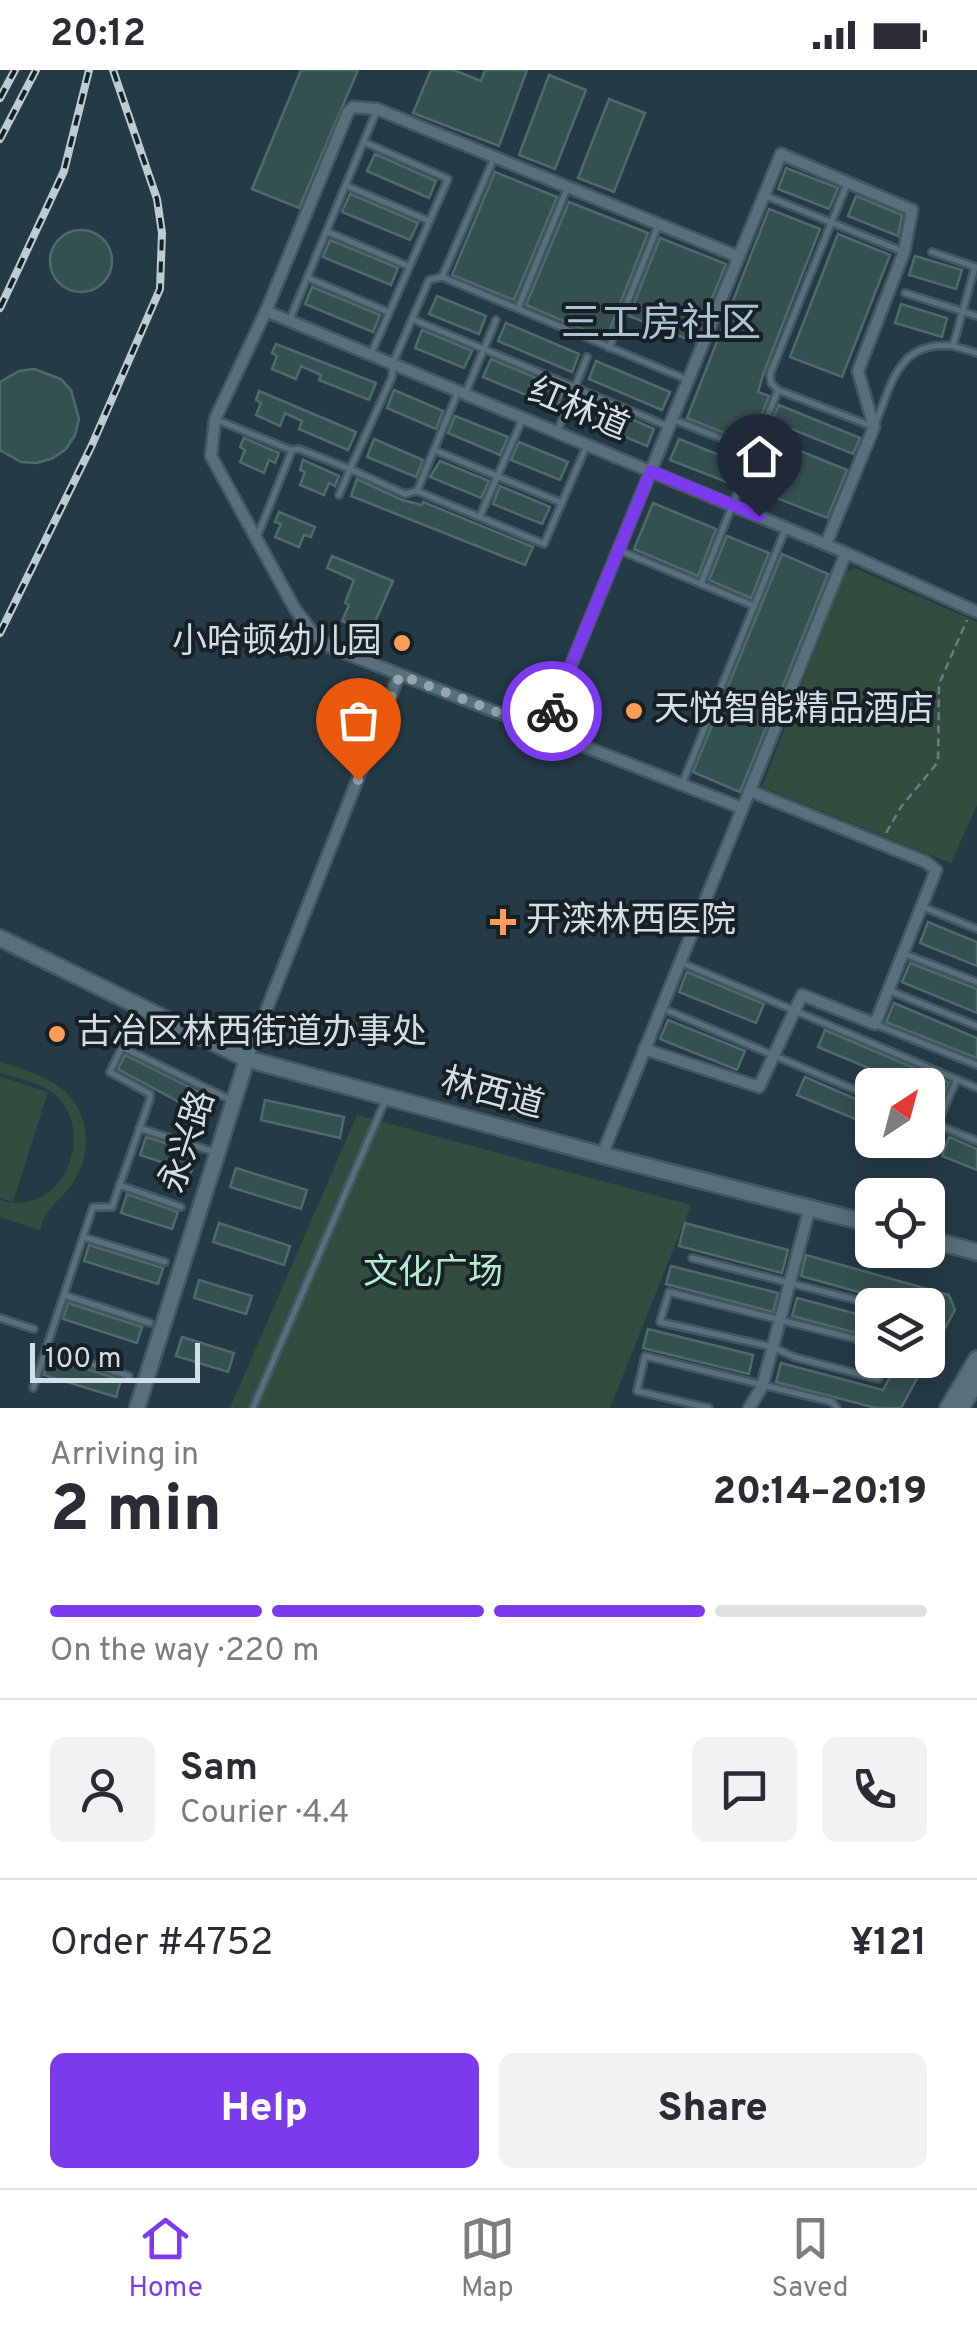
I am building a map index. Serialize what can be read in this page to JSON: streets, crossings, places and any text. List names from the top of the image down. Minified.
{"streets":{"main road":["林西道"],"street":["红林道","永兴路"]},"crossings":[["林西道","永兴路"]],"districts":["三工房社区"],"parks":["文化广场"],"places":{"other":["小哈顿幼儿园","天悦智能精品酒店","古冶区林西街道办事处"],"health":["开滦林西医院"]},"scale_bar":"100 m","north":"top right","page":{"status":"20:12","scale":"100 m","heading":["2 min","Arriving in","20:14–20:19"],"panel":["Sam","Courier · 4.4","Order #4752","¥121"],"bar":"On the way · 220 m","buttons":["Help","Share"],"tabs":["Home","Map","Saved"]}}
